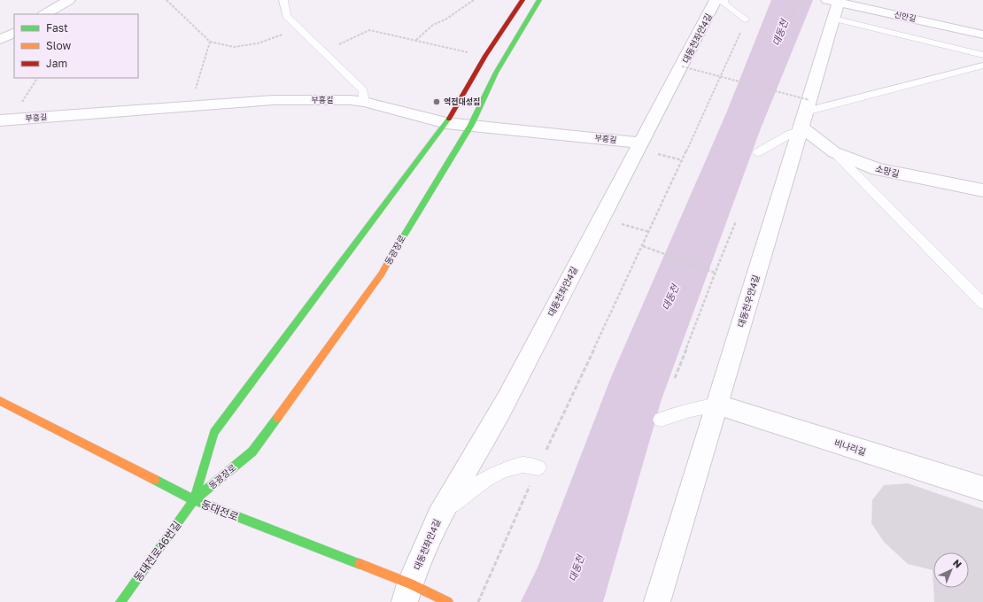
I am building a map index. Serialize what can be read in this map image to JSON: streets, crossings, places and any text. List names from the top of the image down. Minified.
{"streets":{"street":["신안길","대동천좌안4길","부흥길","소망길","동광장로","대동천우안4길","비나리길","동대전로","동대전로46번길"]},"crossings":[["신안길","대동천우안4길"],["대동천좌안4길","부흥길"],["대동천좌안4길","동대전로"],["부흥길","동광장로"],["소망길","대동천우안4길"],["동광장로","동대전로"],["동광장로","동대전로46번길"],["대동천우안4길","비나리길"],["동대전로","동대전로46번길"]],"water":["대동천"],"places":["역전대성집"],"legend":["Fast","Slow","Jam"],"north":"top right"}
